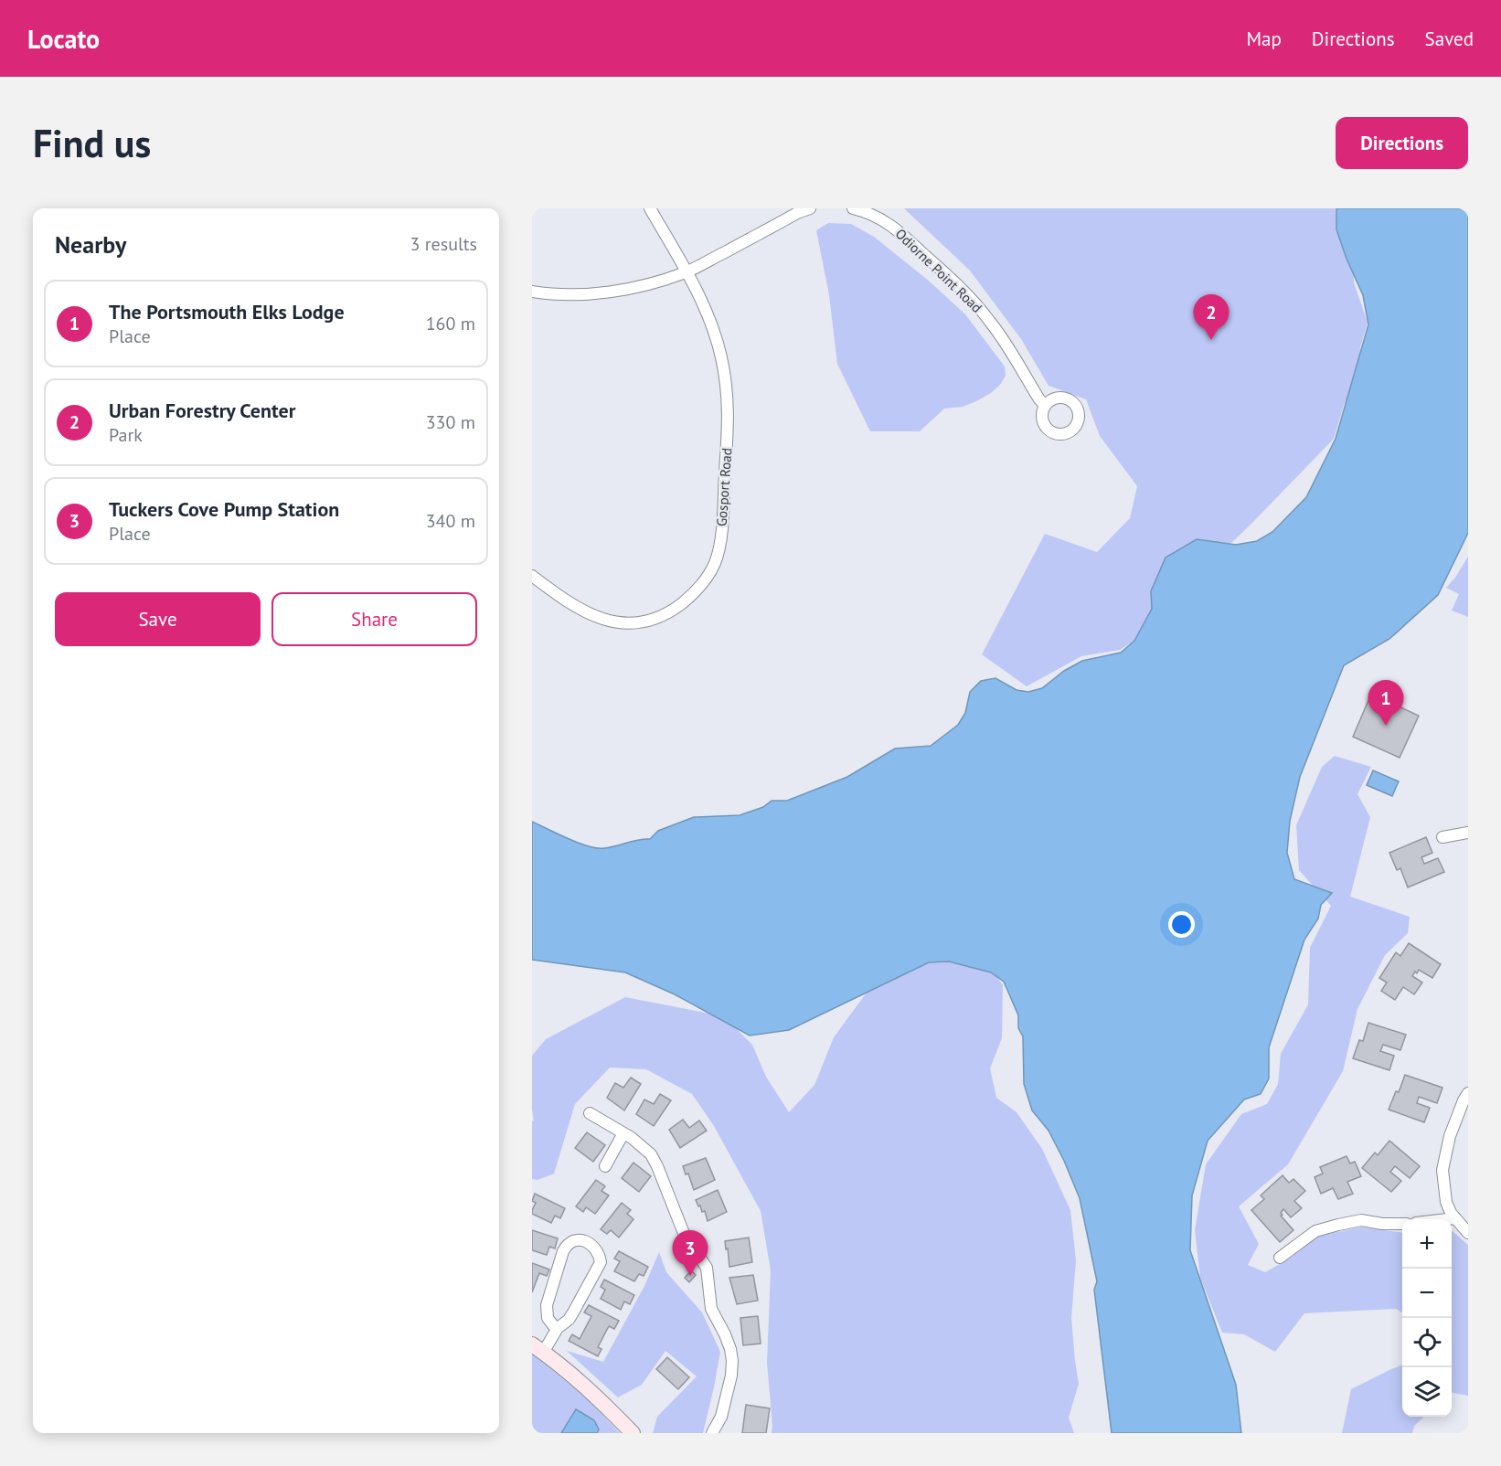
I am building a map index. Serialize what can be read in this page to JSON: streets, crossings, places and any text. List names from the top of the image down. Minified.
{"streets":{"street":["Odiorne Point Road","Gosport Road"]},"page":{"header":"Locato","nav":["Map","Directions","Saved"],"buttons":["Directions",["Save","Share"]],"title":"Find us","heading":["Nearby","3 results"],"list":[{"mark":"1","name":"The Portsmouth Elks Lodge","note":"Place","value":"160 m"},{"mark":"2","name":"Urban Forestry Center","note":"Park","value":"330 m"},{"mark":"3","name":"Tuckers Cove Pump Station","note":"Place","value":"340 m"}],"pins":["2","1","3"],"map_buttons":["+","−"]}}
